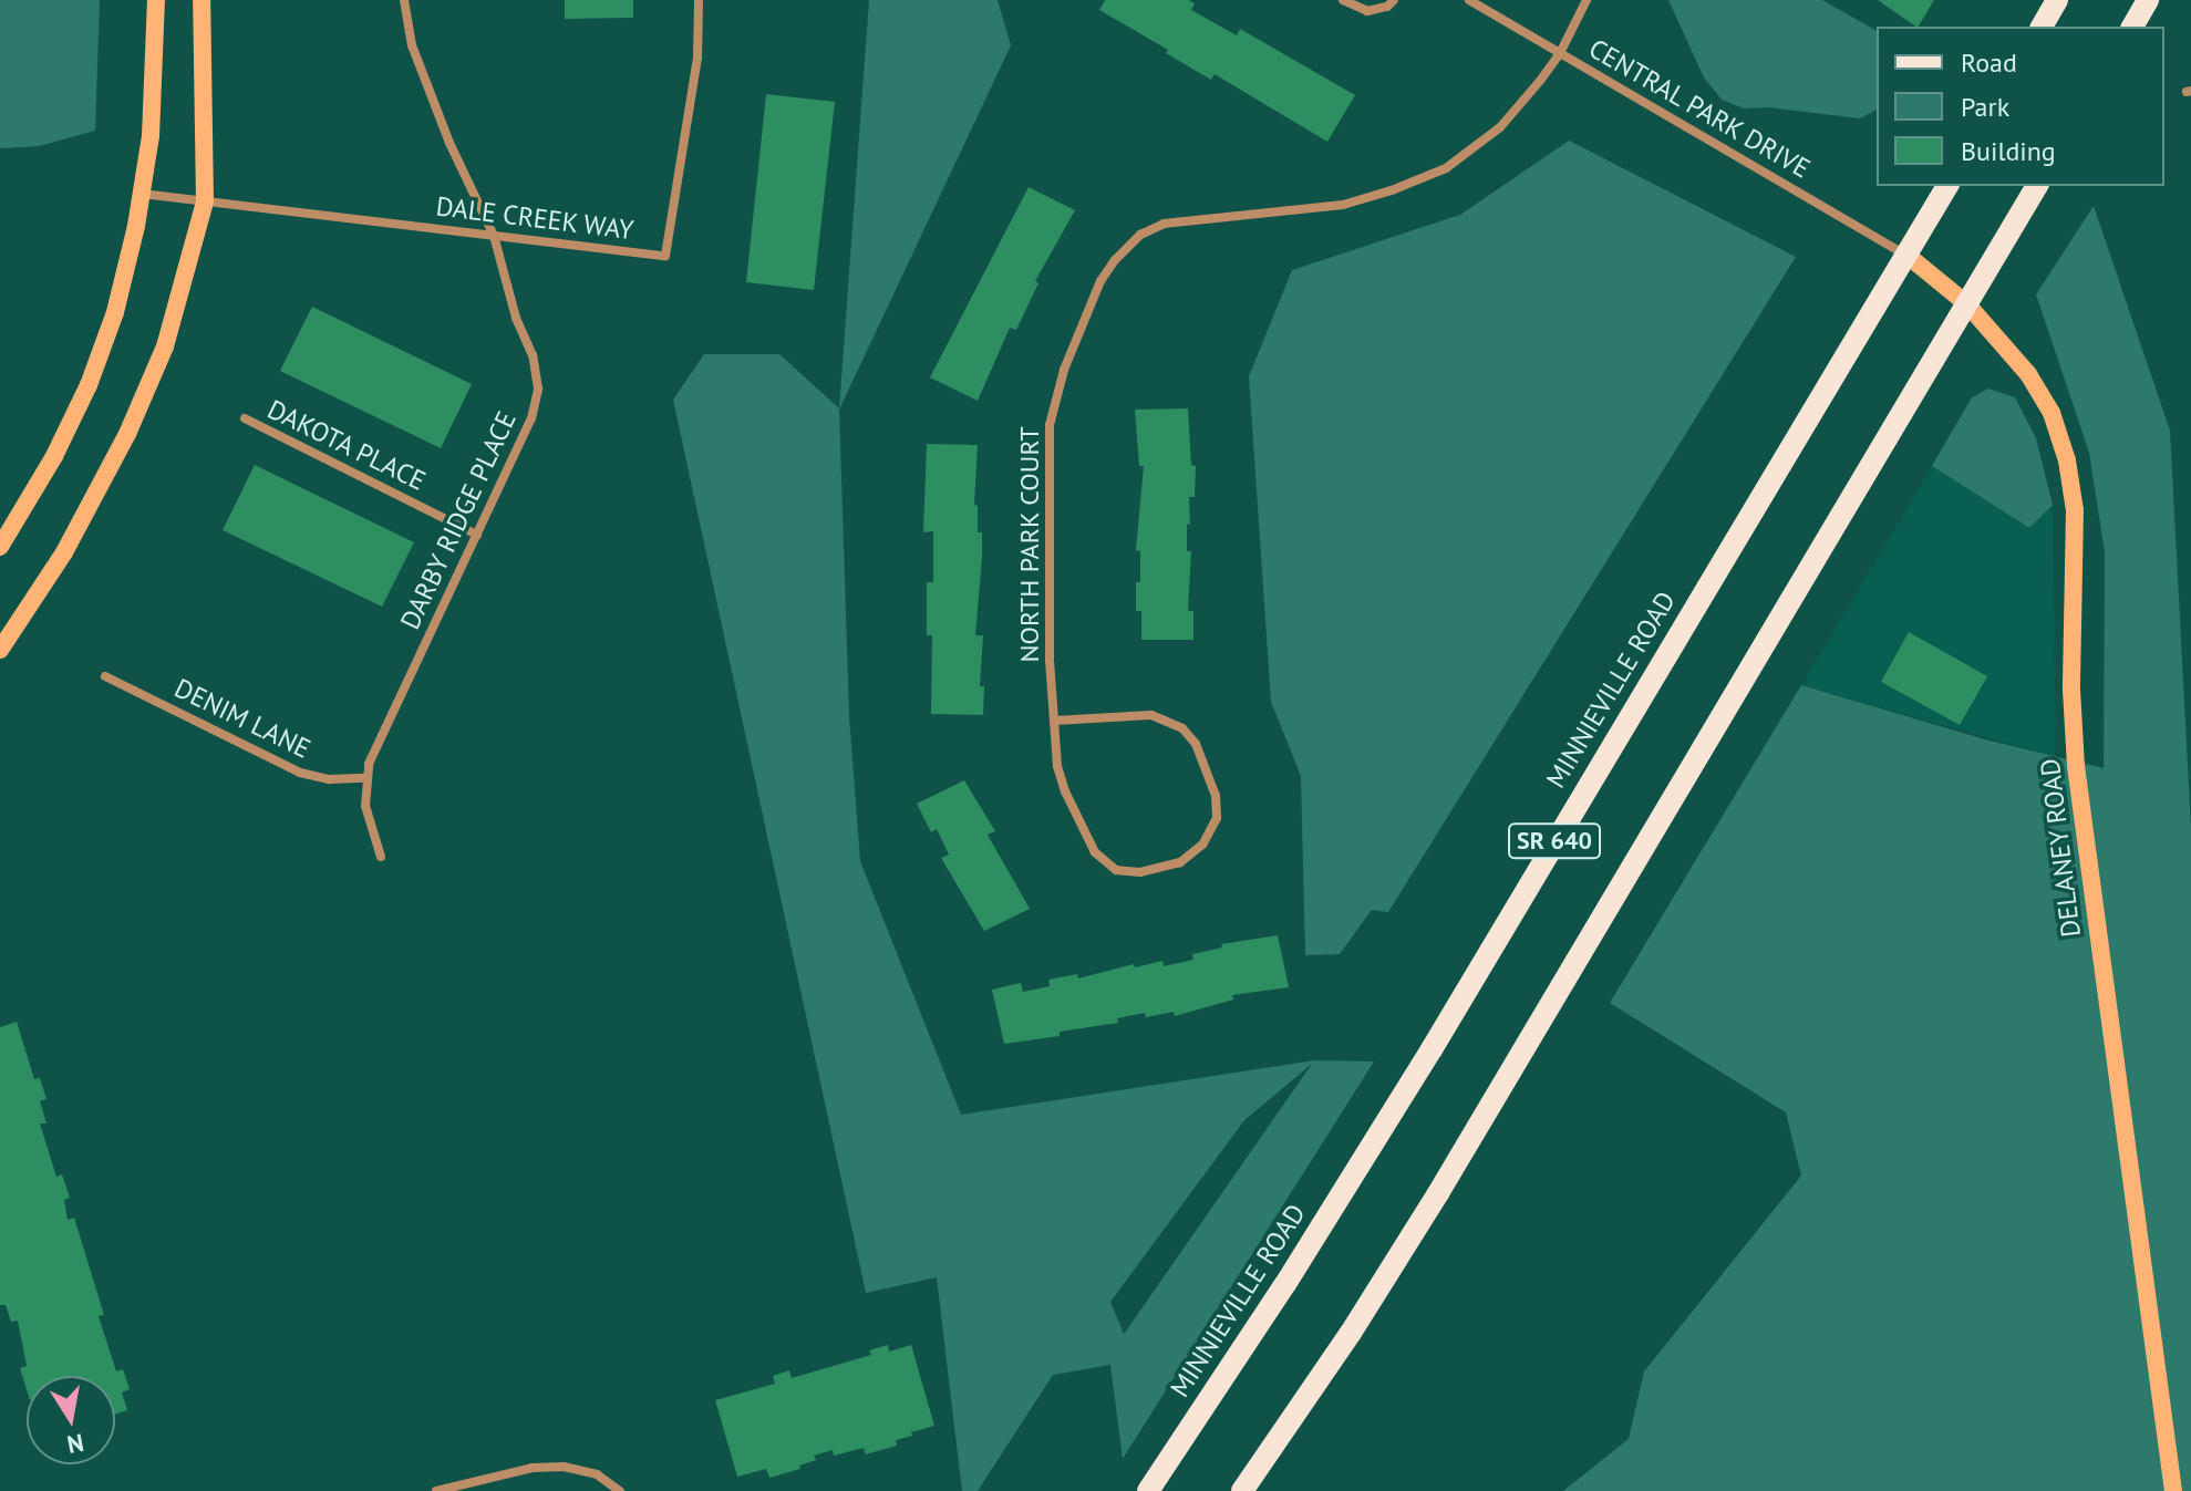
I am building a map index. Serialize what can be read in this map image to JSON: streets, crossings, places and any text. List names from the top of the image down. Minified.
{"streets":{"main road":["MINNIEVILLE ROAD","SR 640"],"street":["CENTRAL PARK DRIVE","DALE CREEK WAY","DAKOTA PLACE","DARBY RIDGE PLACE","NORTH PARK COURT","DENIM LANE","DELANEY ROAD"]},"crossings":[["CENTRAL PARK DRIVE","NORTH PARK COURT"],["CENTRAL PARK DRIVE","MINNIEVILLE ROAD"],["CENTRAL PARK DRIVE","DELANEY ROAD"],["DALE CREEK WAY","DARBY RIDGE PLACE"],["DAKOTA PLACE","DARBY RIDGE PLACE"],["DARBY RIDGE PLACE","DENIM LANE"],["MINNIEVILLE ROAD","DELANEY ROAD"],["SR 640","DELANEY ROAD"]],"legend":["Road","Park","Building"],"north":"bottom"}
